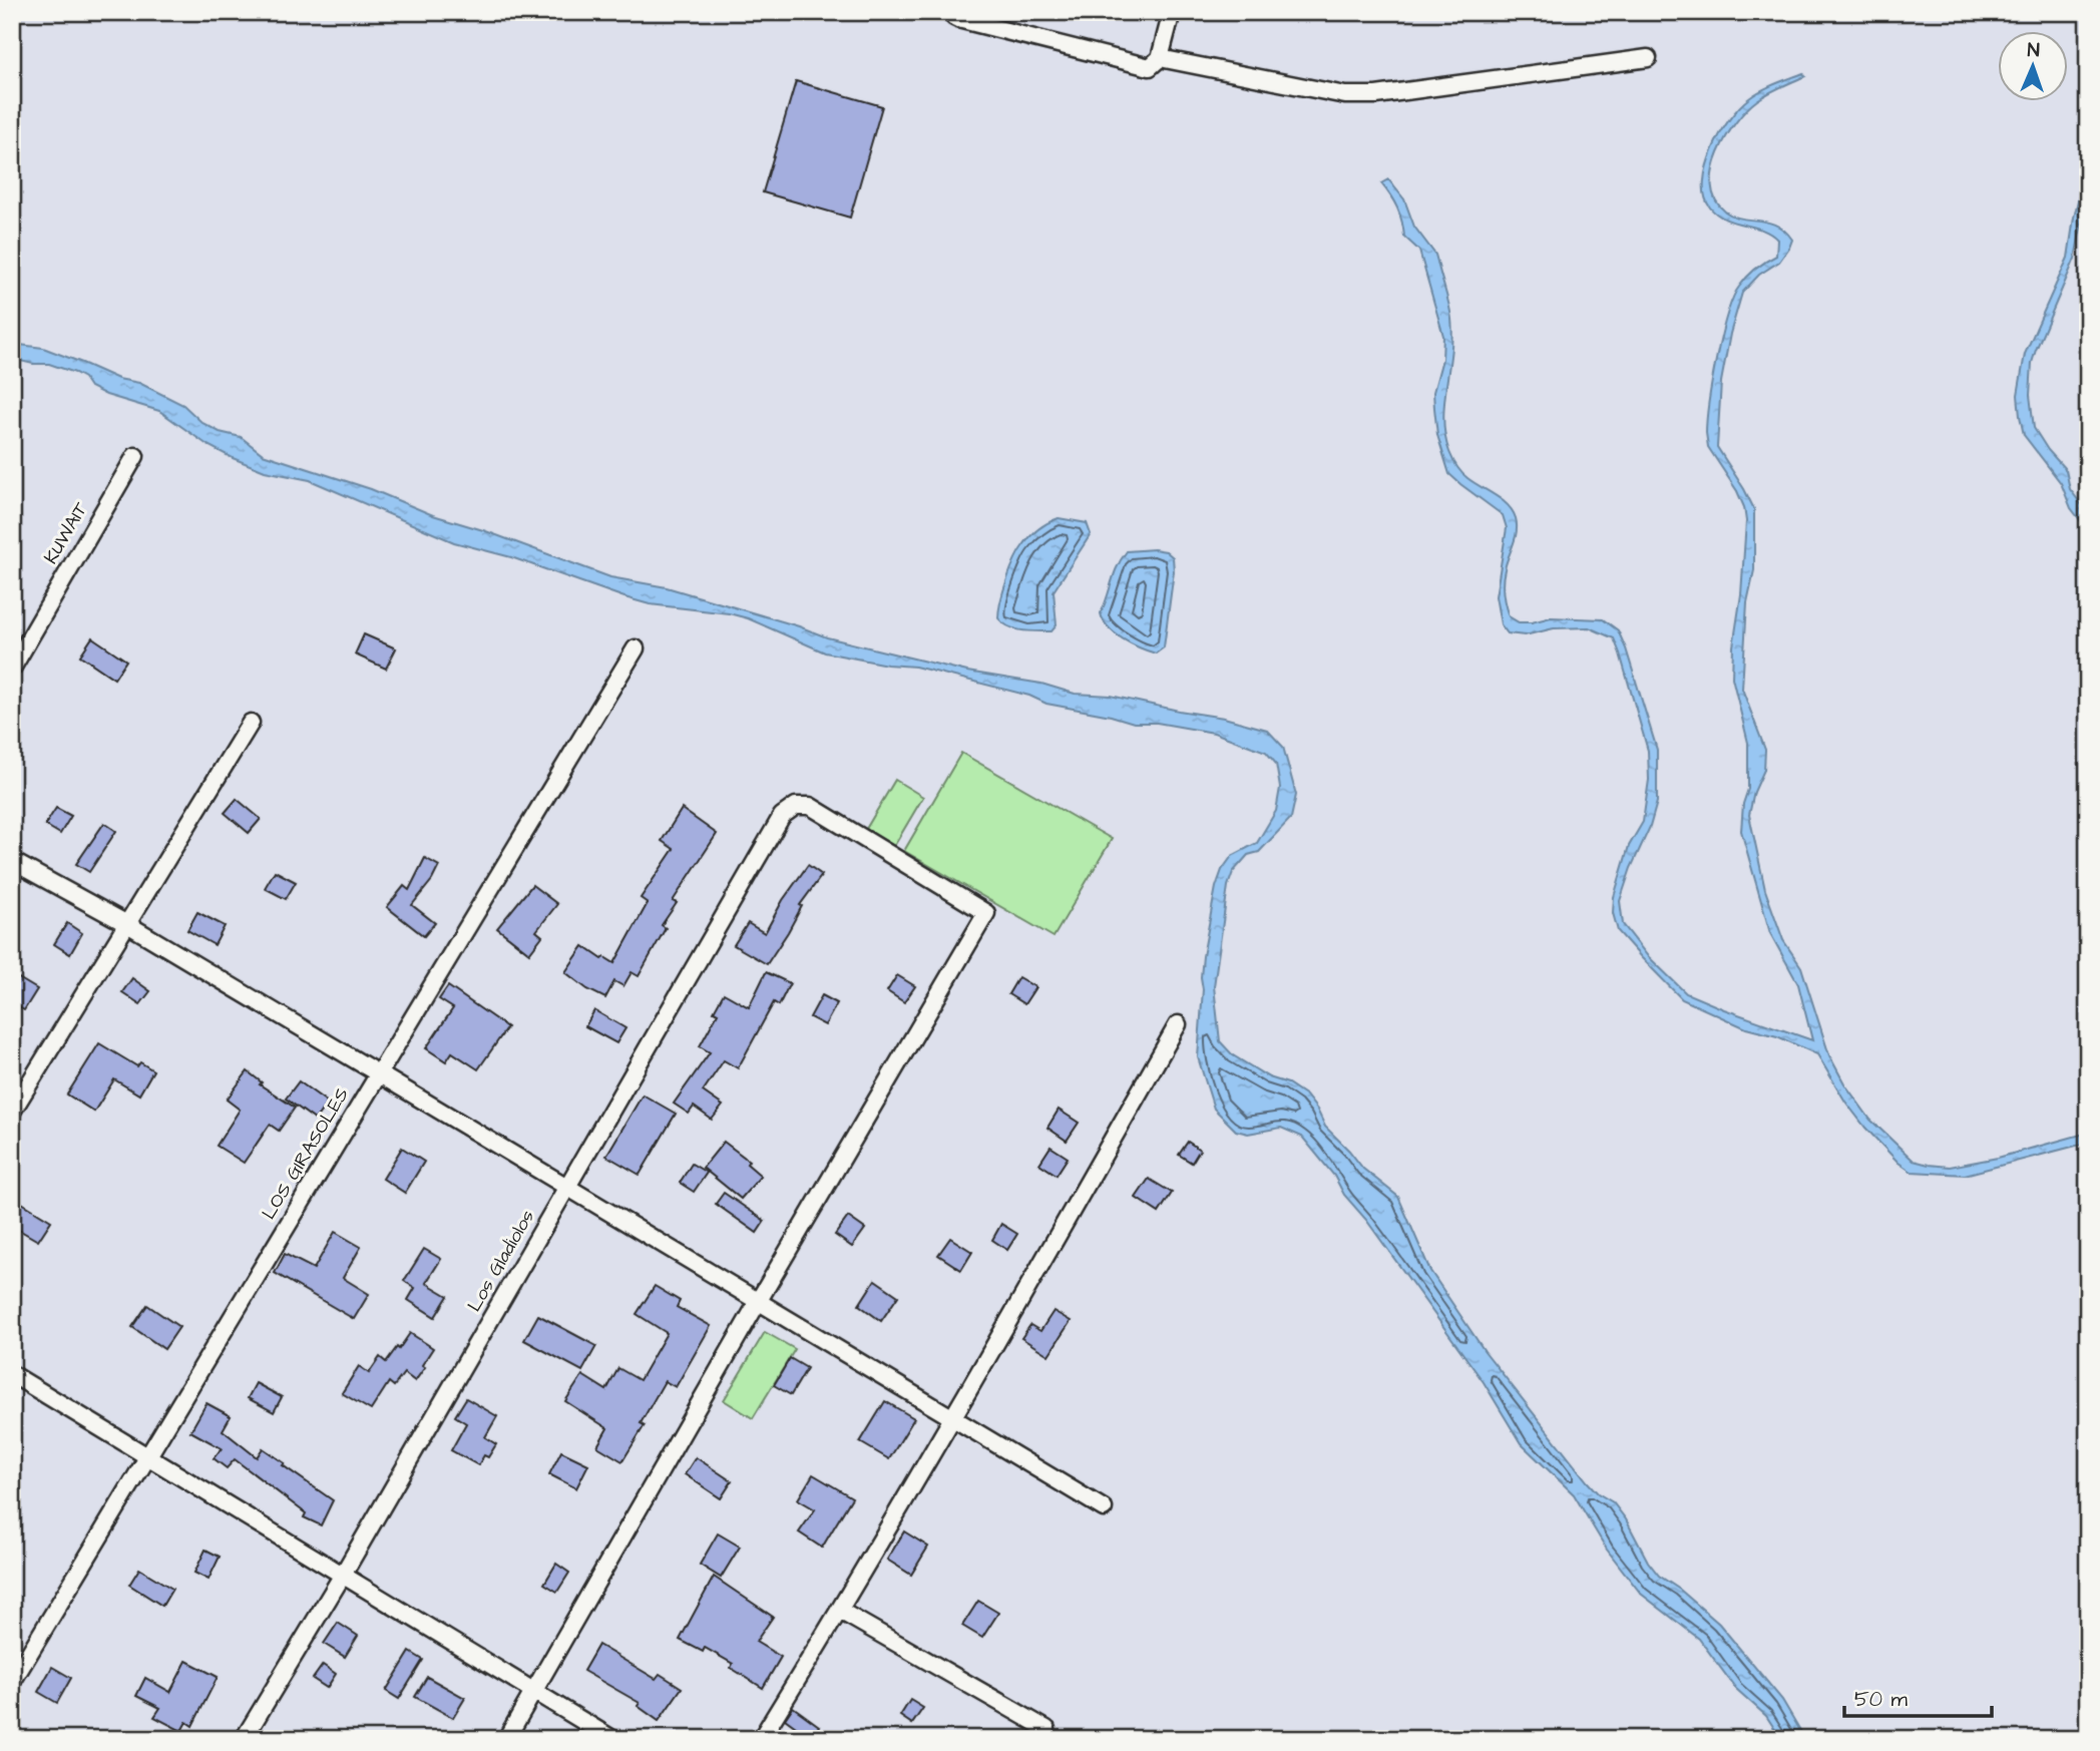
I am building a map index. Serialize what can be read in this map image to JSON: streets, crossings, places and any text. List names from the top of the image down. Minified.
{"streets":{"street":["KUWAIT","LOS GIRASOLES","Los Gladiolos"]},"scale_bar":"50 m","north":"top"}
